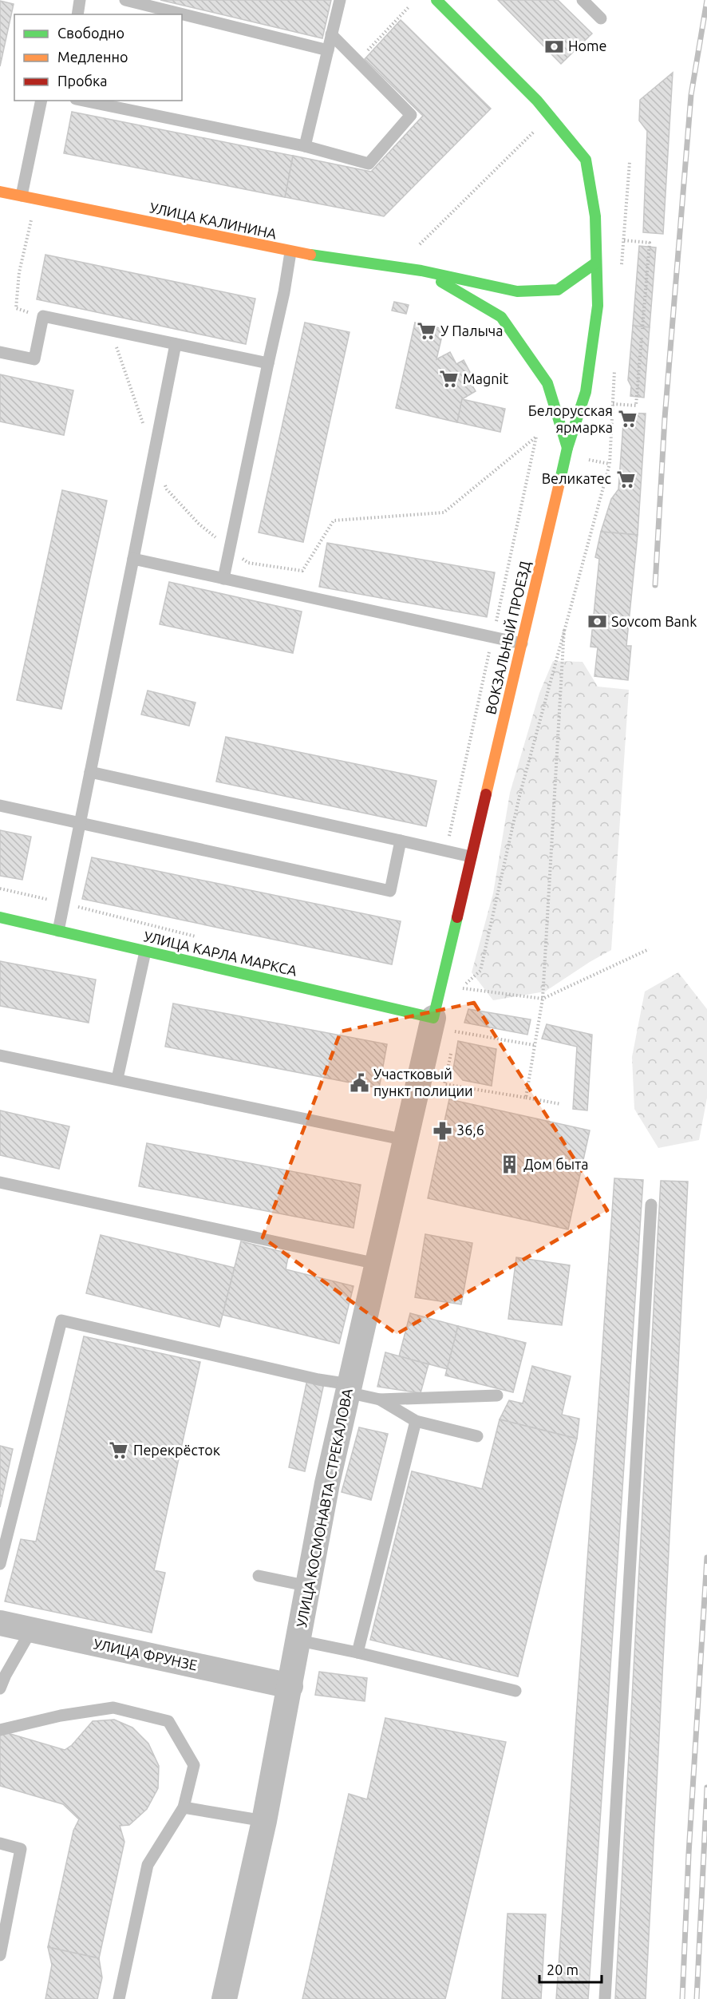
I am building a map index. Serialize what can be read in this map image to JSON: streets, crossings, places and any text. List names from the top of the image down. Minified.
{"streets":{"street":["УЛИЦА КАЛИНИНА","ВОКЗАЛЬНЫЙ ПРОЕЗД","УЛИЦА КАРЛА МАРКСА","УЛИЦА КОСМОНАВТА СТРЕКАЛОВА","УЛИЦА ФРУНЗЕ"]},"crossings":[["УЛИЦА КАЛИНИНА","ВОКЗАЛЬНЫЙ ПРОЕЗД"],["ВОКЗАЛЬНЫЙ ПРОЕЗД","УЛИЦА КАРЛА МАРКСА"],["ВОКЗАЛЬНЫЙ ПРОЕЗД","УЛИЦА КОСМОНАВТА СТРЕКАЛОВА"],["УЛИЦА КАРЛА МАРКСА","УЛИЦА КОСМОНАВТА СТРЕКАЛОВА"],["УЛИЦА КОСМОНАВТА СТРЕКАЛОВА","УЛИЦА ФРУНЗЕ"]],"places":{"bank":["Home","Sovcom Bank"],"supermarket":["У Палыча","Magnit","Белорусская ярмарка","Великатес","Перекрёсток"],"public building":["Участковый пункт полиции"],"pharmacy":["36,6"],"building":["Дом быта"]},"legend":["Свободно","Медленно","Пробка"],"scale_bar":"20 m"}
